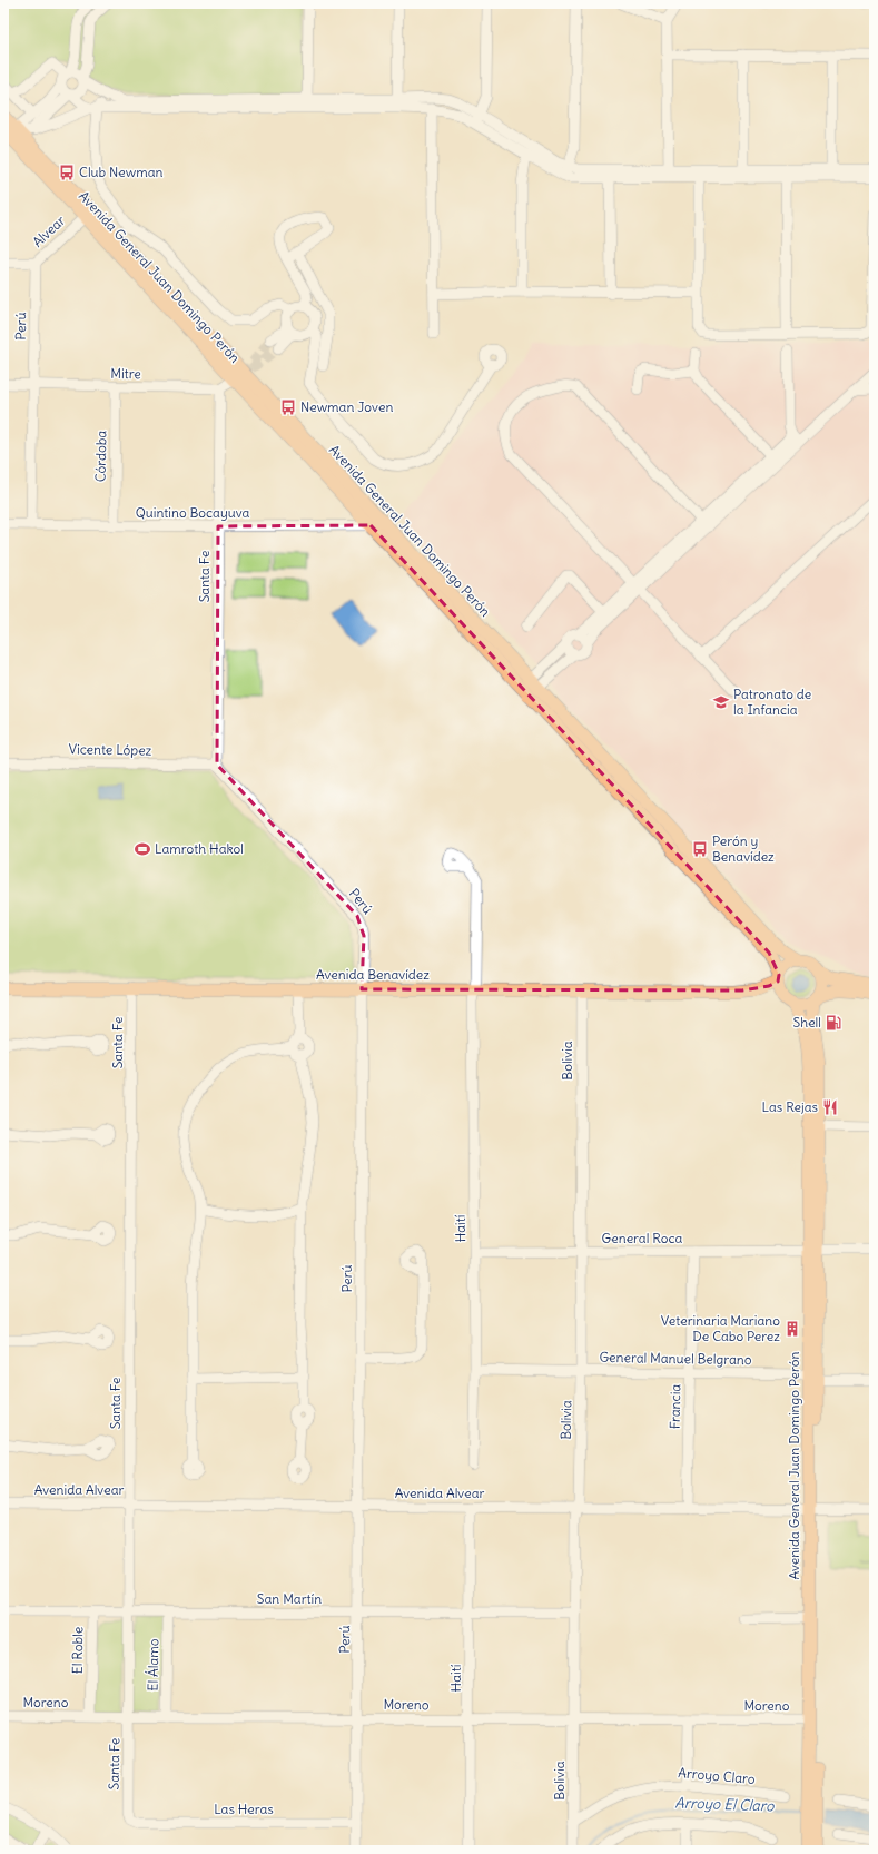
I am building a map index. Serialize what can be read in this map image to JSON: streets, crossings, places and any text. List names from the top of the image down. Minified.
{"streets":{"main road":["Avenida General Juan Domingo Perón","Avenida Benavídez"],"street":["Alvear","Perú","Mitre","Córdoba","Quintino Bocayuva","Santa Fe","Vicente López","Bolivia","Haití","General Roca","General Manuel Belgrano","Francia","Avenida Alvear","San Martín","El Roble","El Álamo","Moreno","Arroyo Claro","Las Heras"]},"crossings":[["Alvear","Avenida General Juan Domingo Perón"],["Alvear","Perú"],["Avenida General Juan Domingo Perón","Quintino Bocayuva"],["Avenida General Juan Domingo Perón","Avenida Benavídez"],["Avenida General Juan Domingo Perón","General Roca"],["Avenida General Juan Domingo Perón","General Manuel Belgrano"],["Avenida General Juan Domingo Perón","Avenida Alvear"],["Avenida General Juan Domingo Perón","Moreno"],["Perú","Mitre"],["Perú","Quintino Bocayuva"],["Perú","Santa Fe"],["Perú","Vicente López"],["Perú","Avenida Benavídez"],["Perú","Avenida Alvear"],["Perú","San Martín"],["Perú","Moreno"],["Perú","Las Heras"],["Mitre","Córdoba"],["Mitre","Santa Fe"],["Córdoba","Quintino Bocayuva"],["Quintino Bocayuva","Santa Fe"],["Santa Fe","Vicente López"],["Santa Fe","Avenida Benavídez"],["Santa Fe","Avenida Alvear"],["Santa Fe","San Martín"],["Santa Fe","Moreno"],["Santa Fe","Las Heras"],["Avenida Benavídez","Bolivia"],["Avenida Benavídez","Haití"],["Bolivia","General Roca"],["Bolivia","General Manuel Belgrano"],["Bolivia","Avenida Alvear"],["Bolivia","San Martín"],["Bolivia","Moreno"],["Bolivia","Arroyo Claro"],["Haití","General Roca"],["Haití","General Manuel Belgrano"],["Haití","Avenida Alvear"],["Haití","San Martín"],["Haití","Moreno"],["General Roca","Francia"],["General Manuel Belgrano","Francia"],["Francia","Avenida Alvear"],["San Martín","El Roble"],["San Martín","El Álamo"],["El Roble","Moreno"],["El Álamo","Moreno"]],"water":["Arroyo El Claro"],"places":{"bus stop":["Club Newman","Newman Joven","Perón y Benavídez"],"school or university":["Patronato de la Infancia"],"sports":["Lamroth Hakol"],"fuel station":["Shell"],"restaurant":["Las Rejas"],"building":["Veterinaria Mariano De Cabo Perez"]}}
